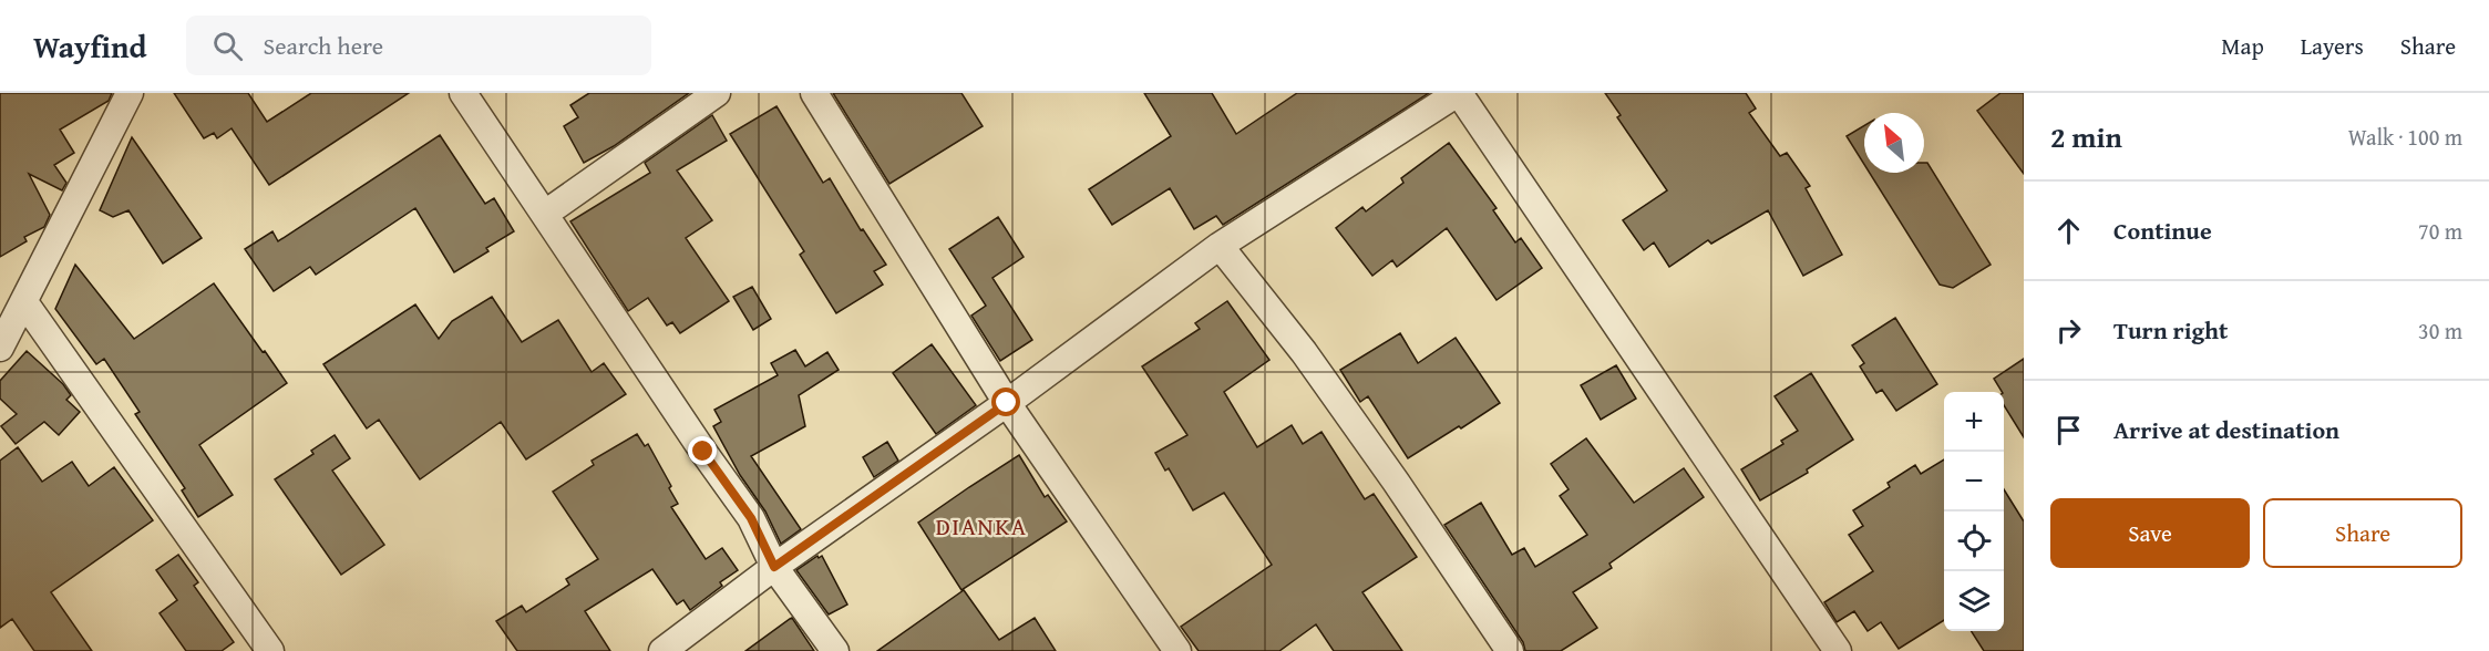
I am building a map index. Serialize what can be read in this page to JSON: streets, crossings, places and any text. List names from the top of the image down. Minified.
{"districts":["DIANKA"],"north":"top left","page":{"header":"Wayfind","search":"Search here","nav":["Map","Layers","Share"],"heading":["2 min","Walk · 100 m"],"list":[["Continue","70 m"],["Turn right","30 m"],"Arrive at destination"],"map_buttons":["+","−"],"buttons":["Save","Share"]}}
